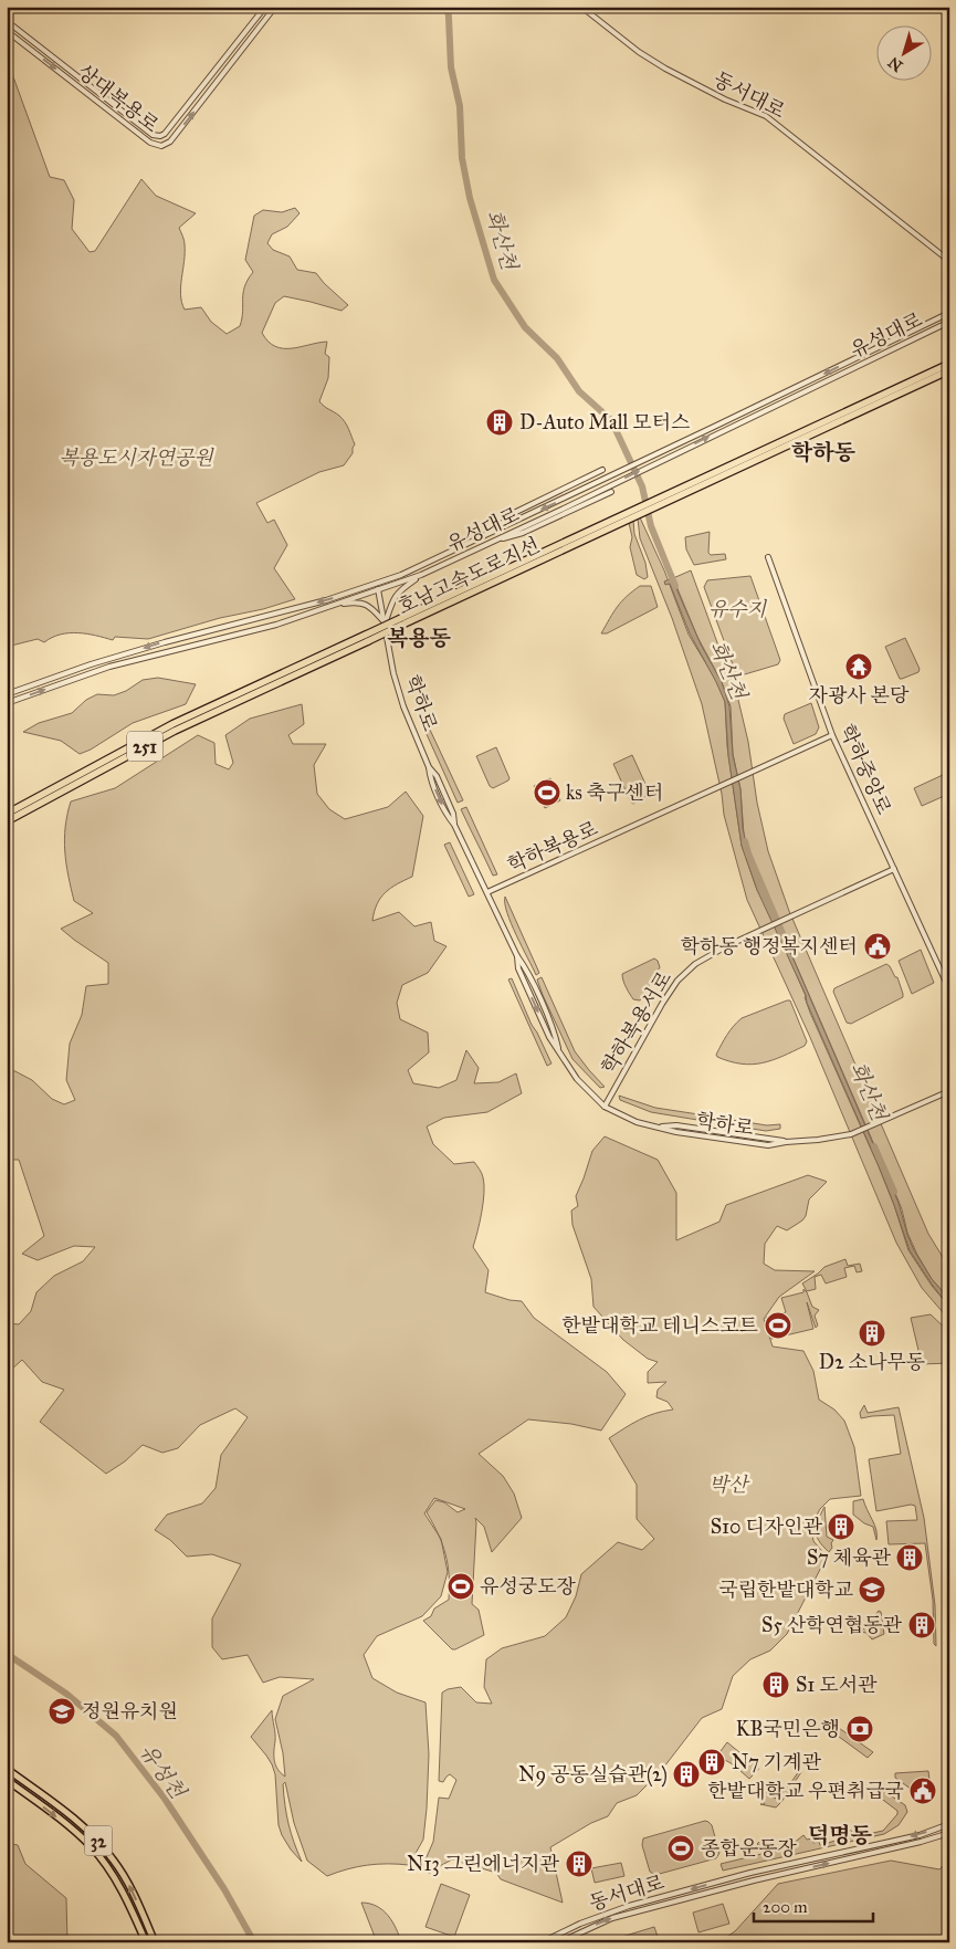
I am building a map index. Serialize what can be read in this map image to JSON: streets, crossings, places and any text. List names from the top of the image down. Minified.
{"streets":{"highway":["호남고속도로지선","251"],"main road":["32"],"street":["동서대로","상대복용로","유성대로","학하로","학하중앙로","학하복용로","학하복용서로"]},"crossings":[["유성대로","학하로"],["학하로","학하복용로"],["학하로","학하복용서로"],["학하중앙로","학하복용로"],["학하중앙로","학하복용서로"]],"districts":["학하동","복용동","덕명동"],"water":["화산천","유성천"],"parks":["복용도시자연공원","유수지","박산"],"places":{"building":["D-Auto Mall 모터스","D2 소나무동","S10 디자인관","S7 체육관","S5 산학연협동관","S1 도서관","N7 기계관","N9 공동실습관(2)","N13 그린에너지관"],"temple":["자광사 본당"],"sports":["ks 축구센터","한밭대학교 테니스코트","유성궁도장","종합운동장"],"public building":["학하동 행정복지센터","한밭대학교 우편취급국"],"school or university":["국립한밭대학교","정원유치원"],"bank":["KB국민은행"]},"scale_bar":"200 m","north":"bottom left"}
